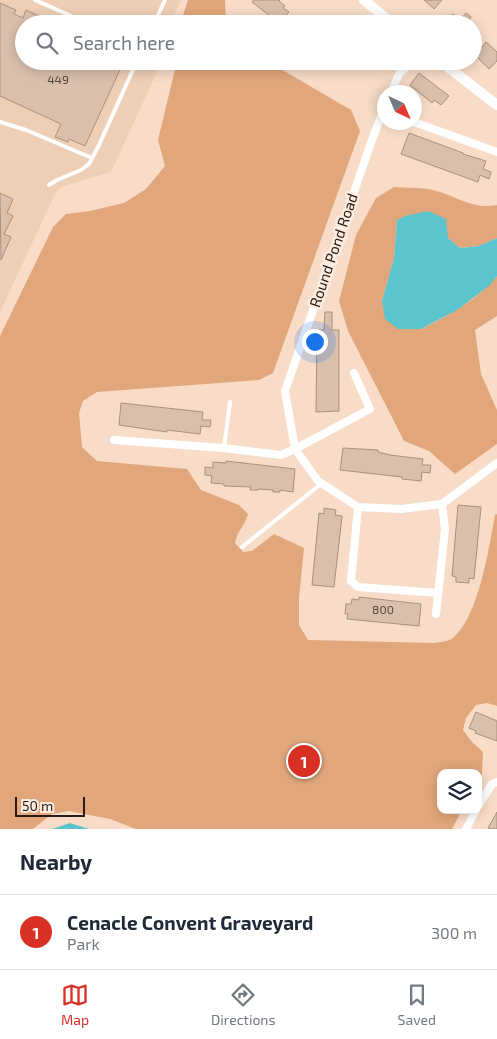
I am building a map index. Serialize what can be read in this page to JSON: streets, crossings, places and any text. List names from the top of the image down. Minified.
{"streets":{"street":["Round Pond Road"]},"house_numbers":["449","800"],"scale_bar":"50 m","north":"bottom right","page":{"search":"Search here","pins":"1","scale":"50 m","heading":"Nearby","list":[{"mark":"1","name":"Cenacle Convent Graveyard","note":"Park","value":"300 m"}],"nav":["Map","Directions","Saved"]}}
